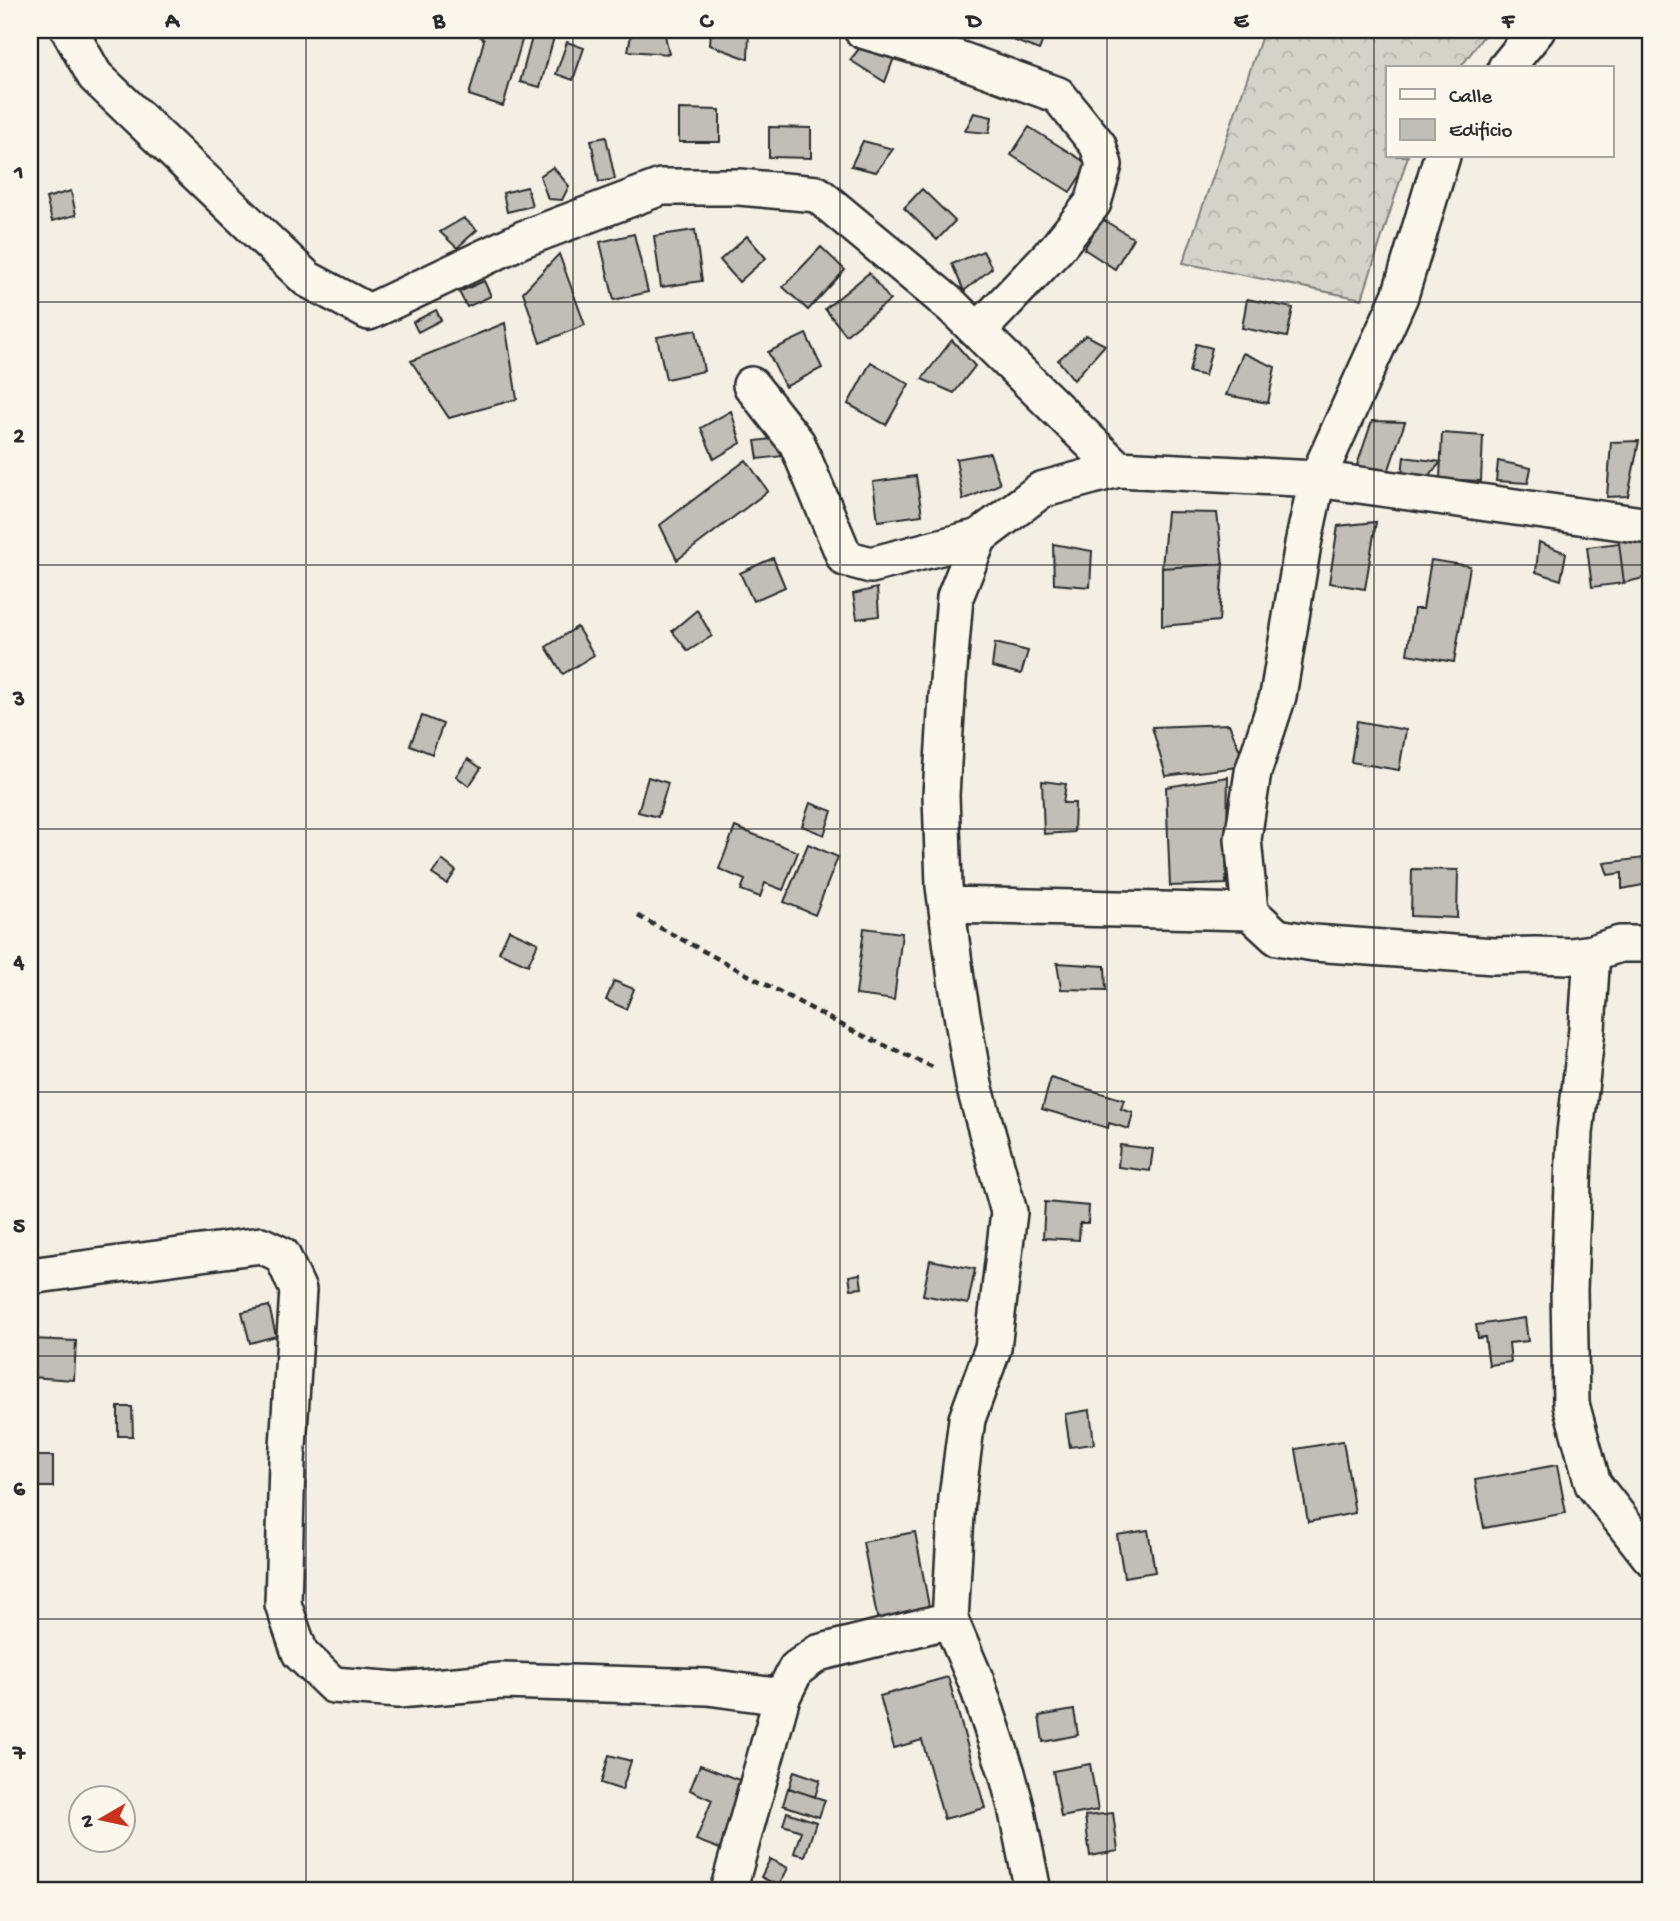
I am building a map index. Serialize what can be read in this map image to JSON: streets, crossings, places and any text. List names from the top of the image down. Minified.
{"legend":["Calle","Edificio"],"north":"left","grid":{"columns":["A","B","C","D","E","F"],"rows":["1","2","3","4","5","6","7"]}}
